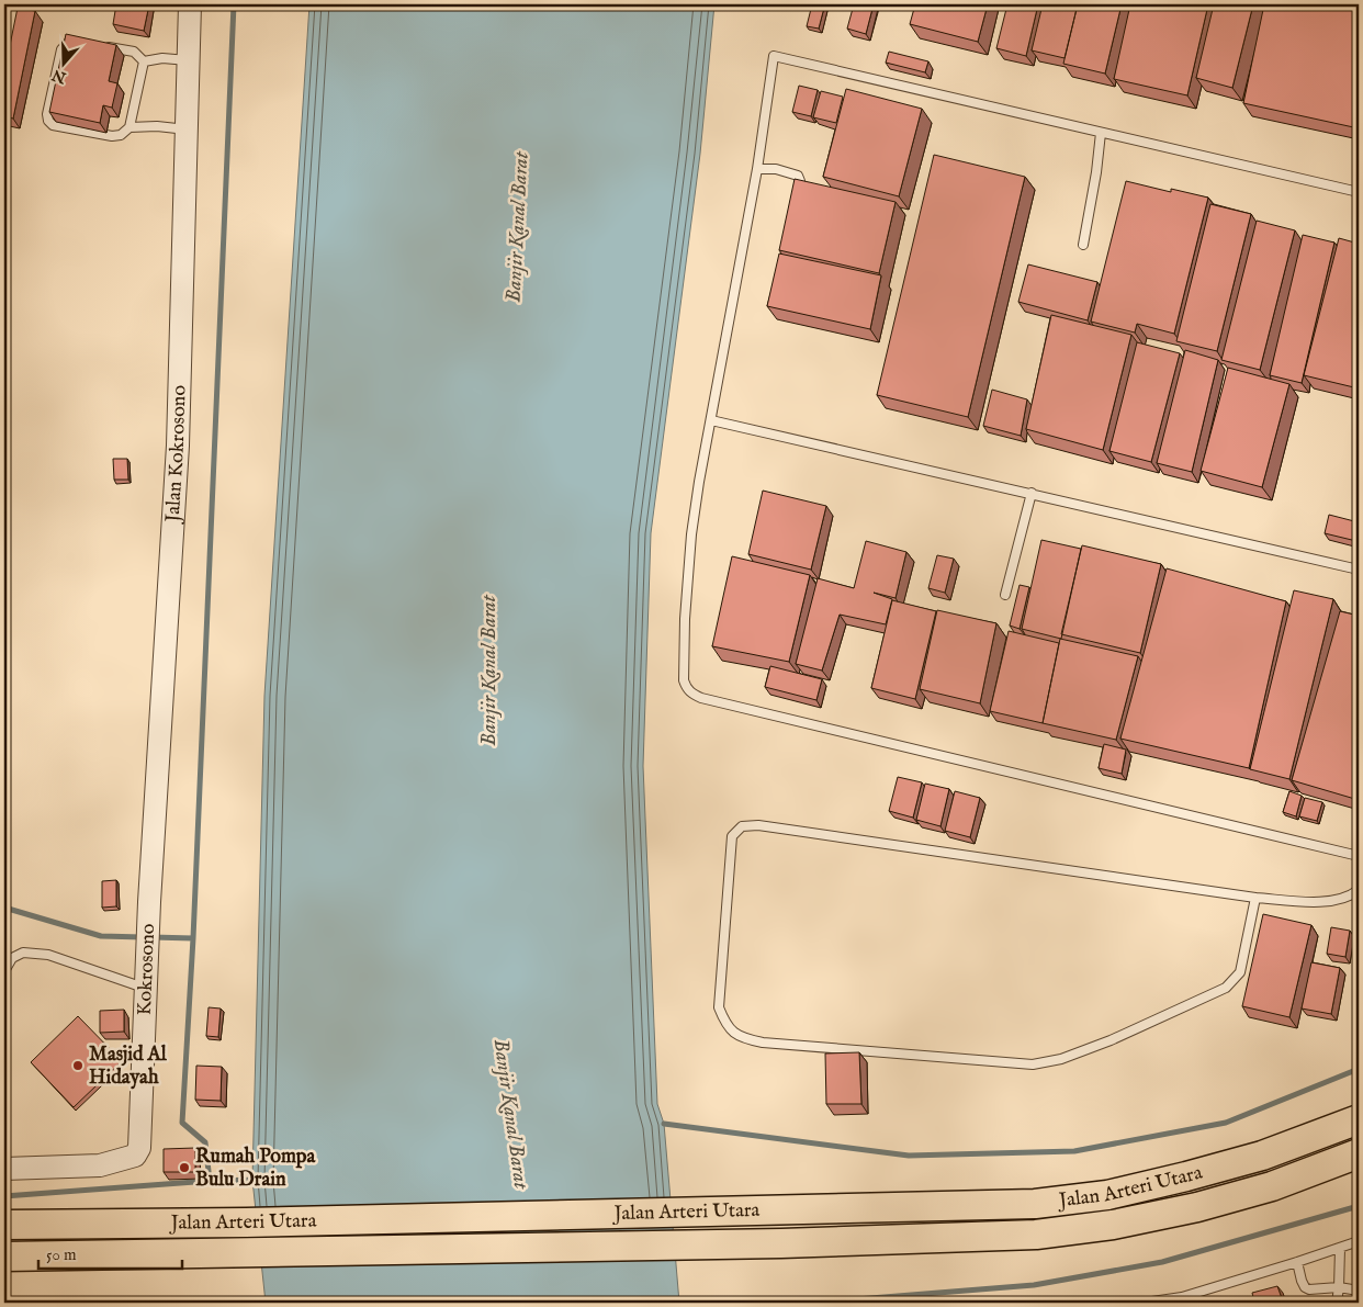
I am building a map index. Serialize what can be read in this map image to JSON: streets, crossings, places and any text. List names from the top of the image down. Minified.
{"streets":{"highway":["Jalan Arteri Utara"],"street":["Jalan Kokrosono","Kokrosono"]},"crossings":[["Jalan Kokrosono","Kokrosono"]],"water":["Banjir Kanal Barat"],"places":["Masjid Al Hidayah","Rumah Pompa Bulu Drain"],"scale_bar":"50 m","north":"bottom"}
